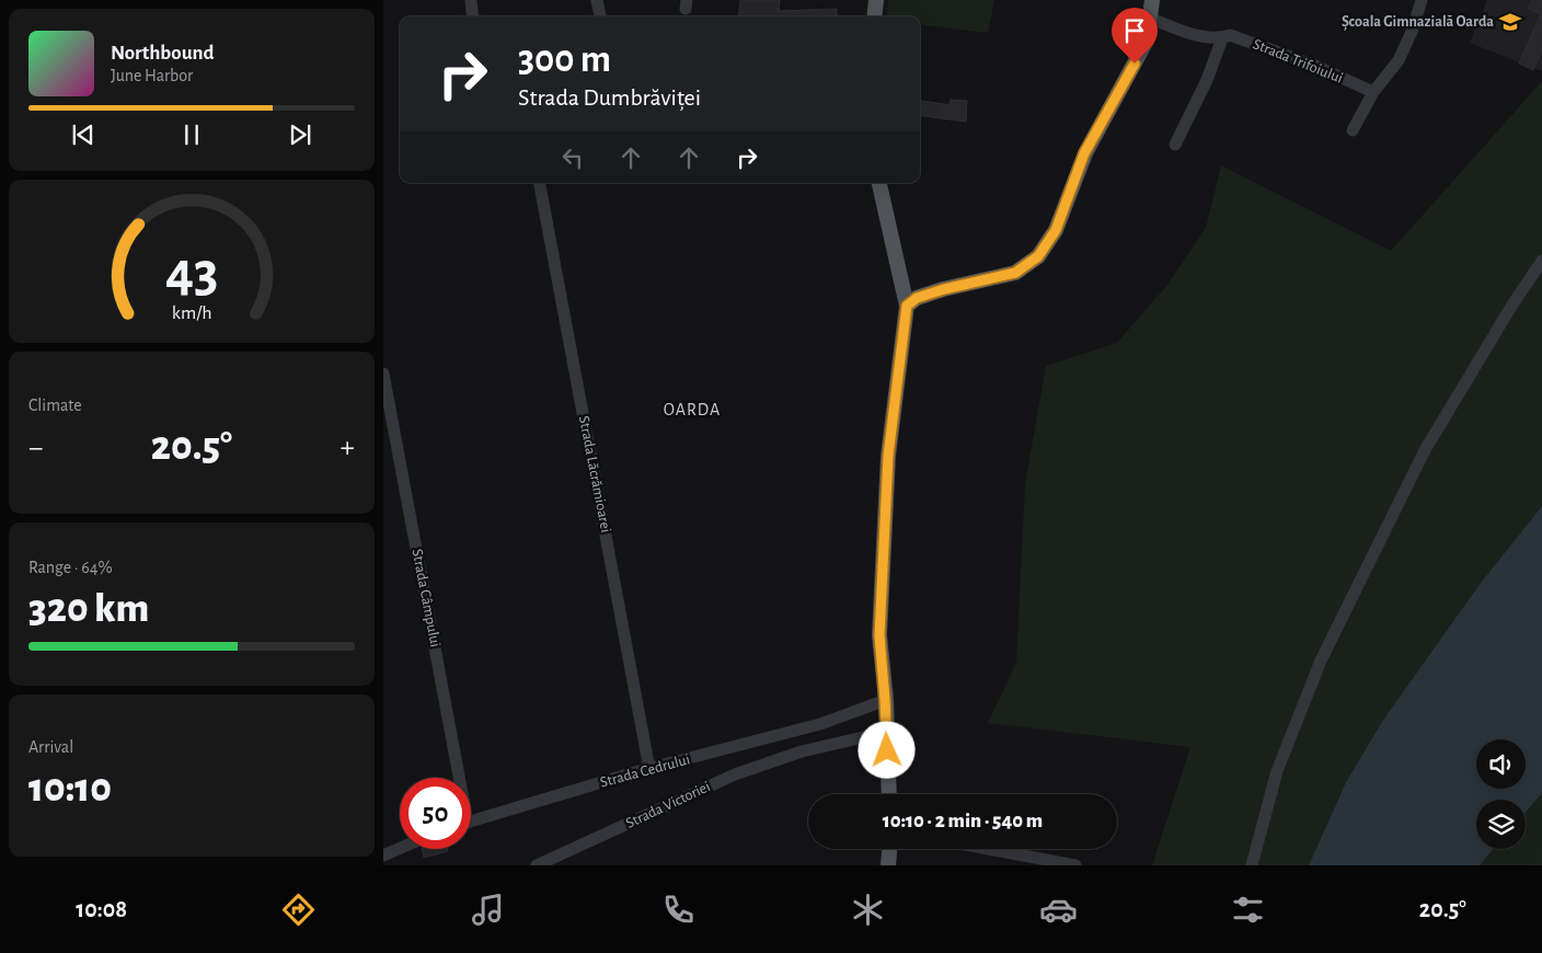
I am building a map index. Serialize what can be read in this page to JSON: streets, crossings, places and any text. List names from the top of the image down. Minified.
{"streets":{"street":["Strada Trifoiului","Strada Lăcrămioarei","Strada Câmpului","Strada Cedrului","Strada Victoriei"]},"crossings":[["Strada Lăcrămioarei","Strada Cedrului"]],"districts":["OARDA"],"places":{"school or university":["Școala Gimnazială Oarda"]},"page":{"turn":["300 m","Strada Dumbrăviței"],"song":["Northbound","June Harbor"],"tile":["Climate",["Range · 64%","320 km"],["Arrival","10:10"]],"heat":["−","20.5°","+"],"limit":"50","trip":"10:10 · 2 min · 540 m","tabs":["10:08","20.5°"],"gauge":["43","km/h"]}}
